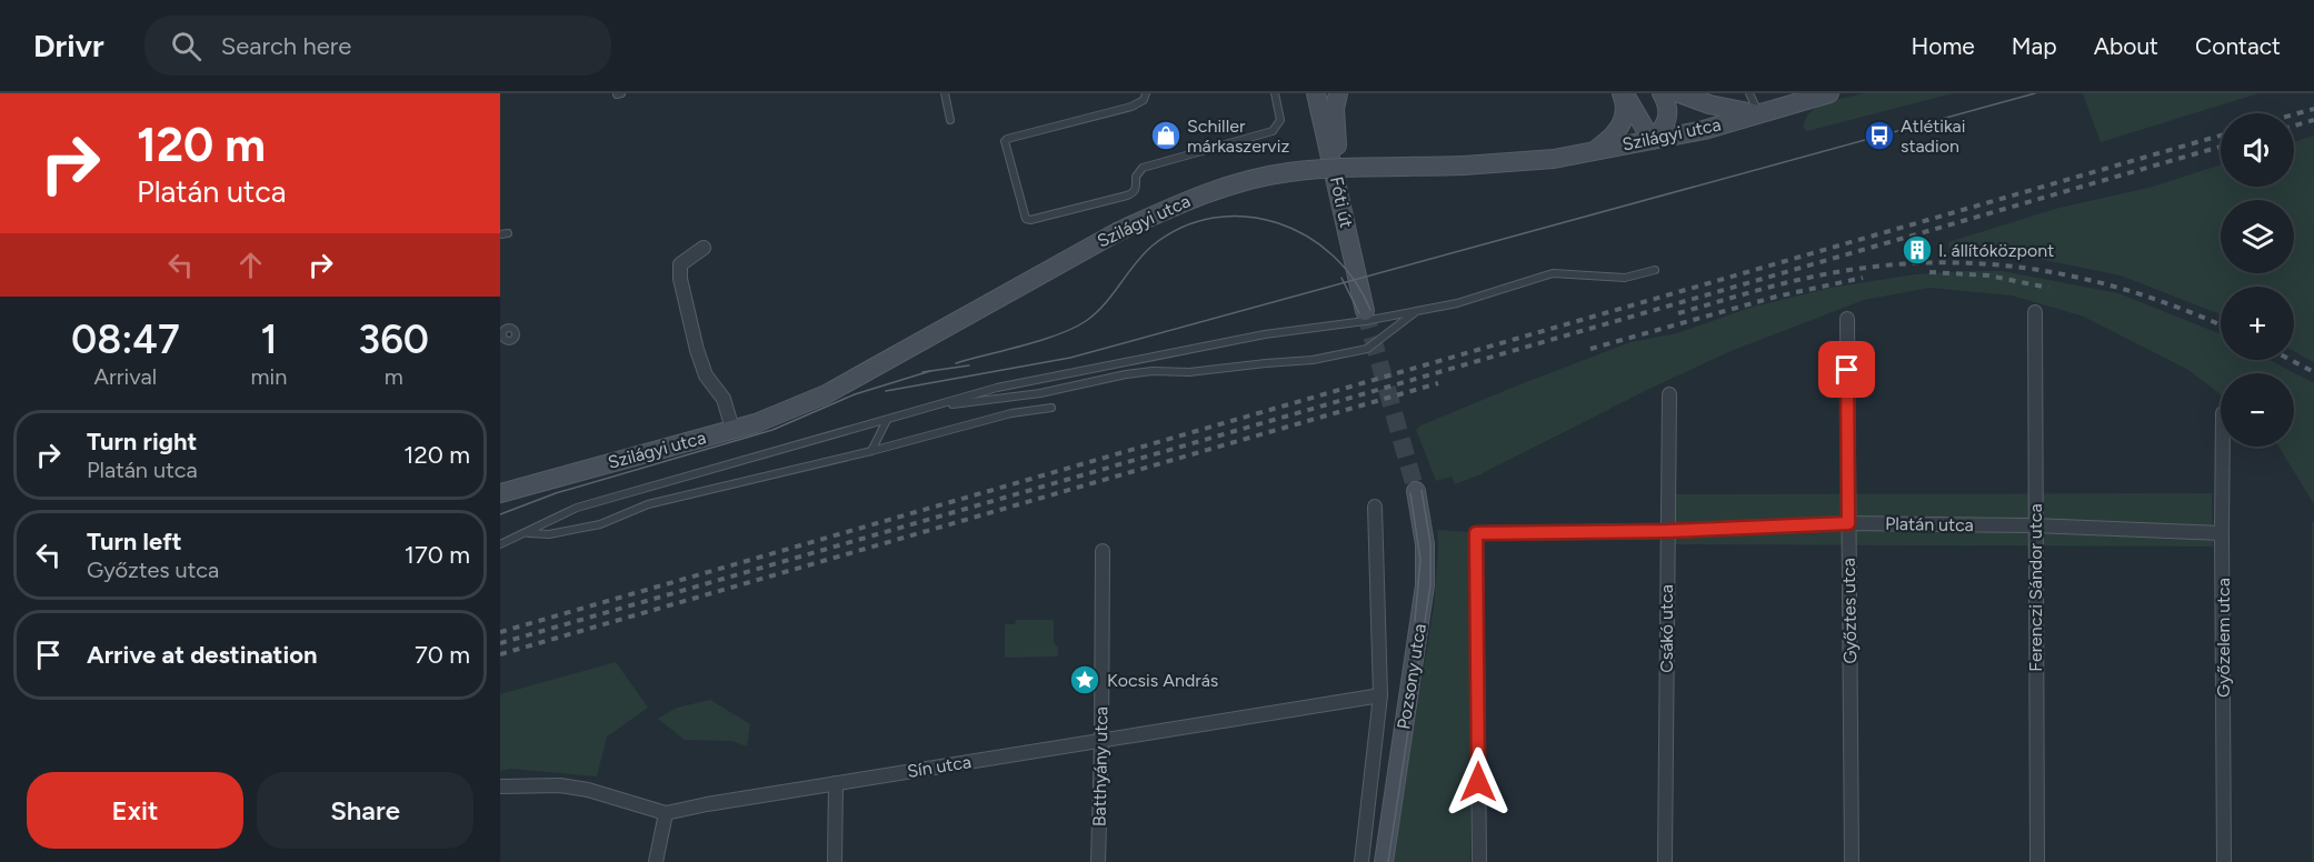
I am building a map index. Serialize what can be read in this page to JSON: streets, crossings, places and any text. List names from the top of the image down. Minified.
{"streets":{"street":["Szilágyi utca","Fóti út","Platán utca","Ferenczi Sándor utca","Győztes utca","Csákó utca","Győzelem utca","Pozsony utca","Sín utca","Batthyány utca"]},"crossings":[["Platán utca","Ferenczi Sándor utca"],["Platán utca","Győztes utca"],["Platán utca","Csákó utca"],["Platán utca","Győzelem utca"],["Pozsony utca","Sín utca"],["Sín utca","Batthyány utca"]],"places":{"shop":["Schiller márkaszerviz"],"bus stop":["Atlétikai stadion"],"building":["I. állítóközpont"],"place":["Kocsis András"]},"page":{"header":"Drivr","search":"Search here","nav":["Home","Map","About","Contact"],"turn":["120 m","Platán utca"],"map_buttons":["+","−"],"eta":["08:47","Arrival","1","min","360","m"],"list":[{"name":"Turn right","note":"Platán utca","value":"120 m"},{"name":"Turn left","note":"Győztes utca","value":"170 m"},{"name":"Arrive at destination","value":"70 m"}],"buttons":["Exit","Share"]}}
